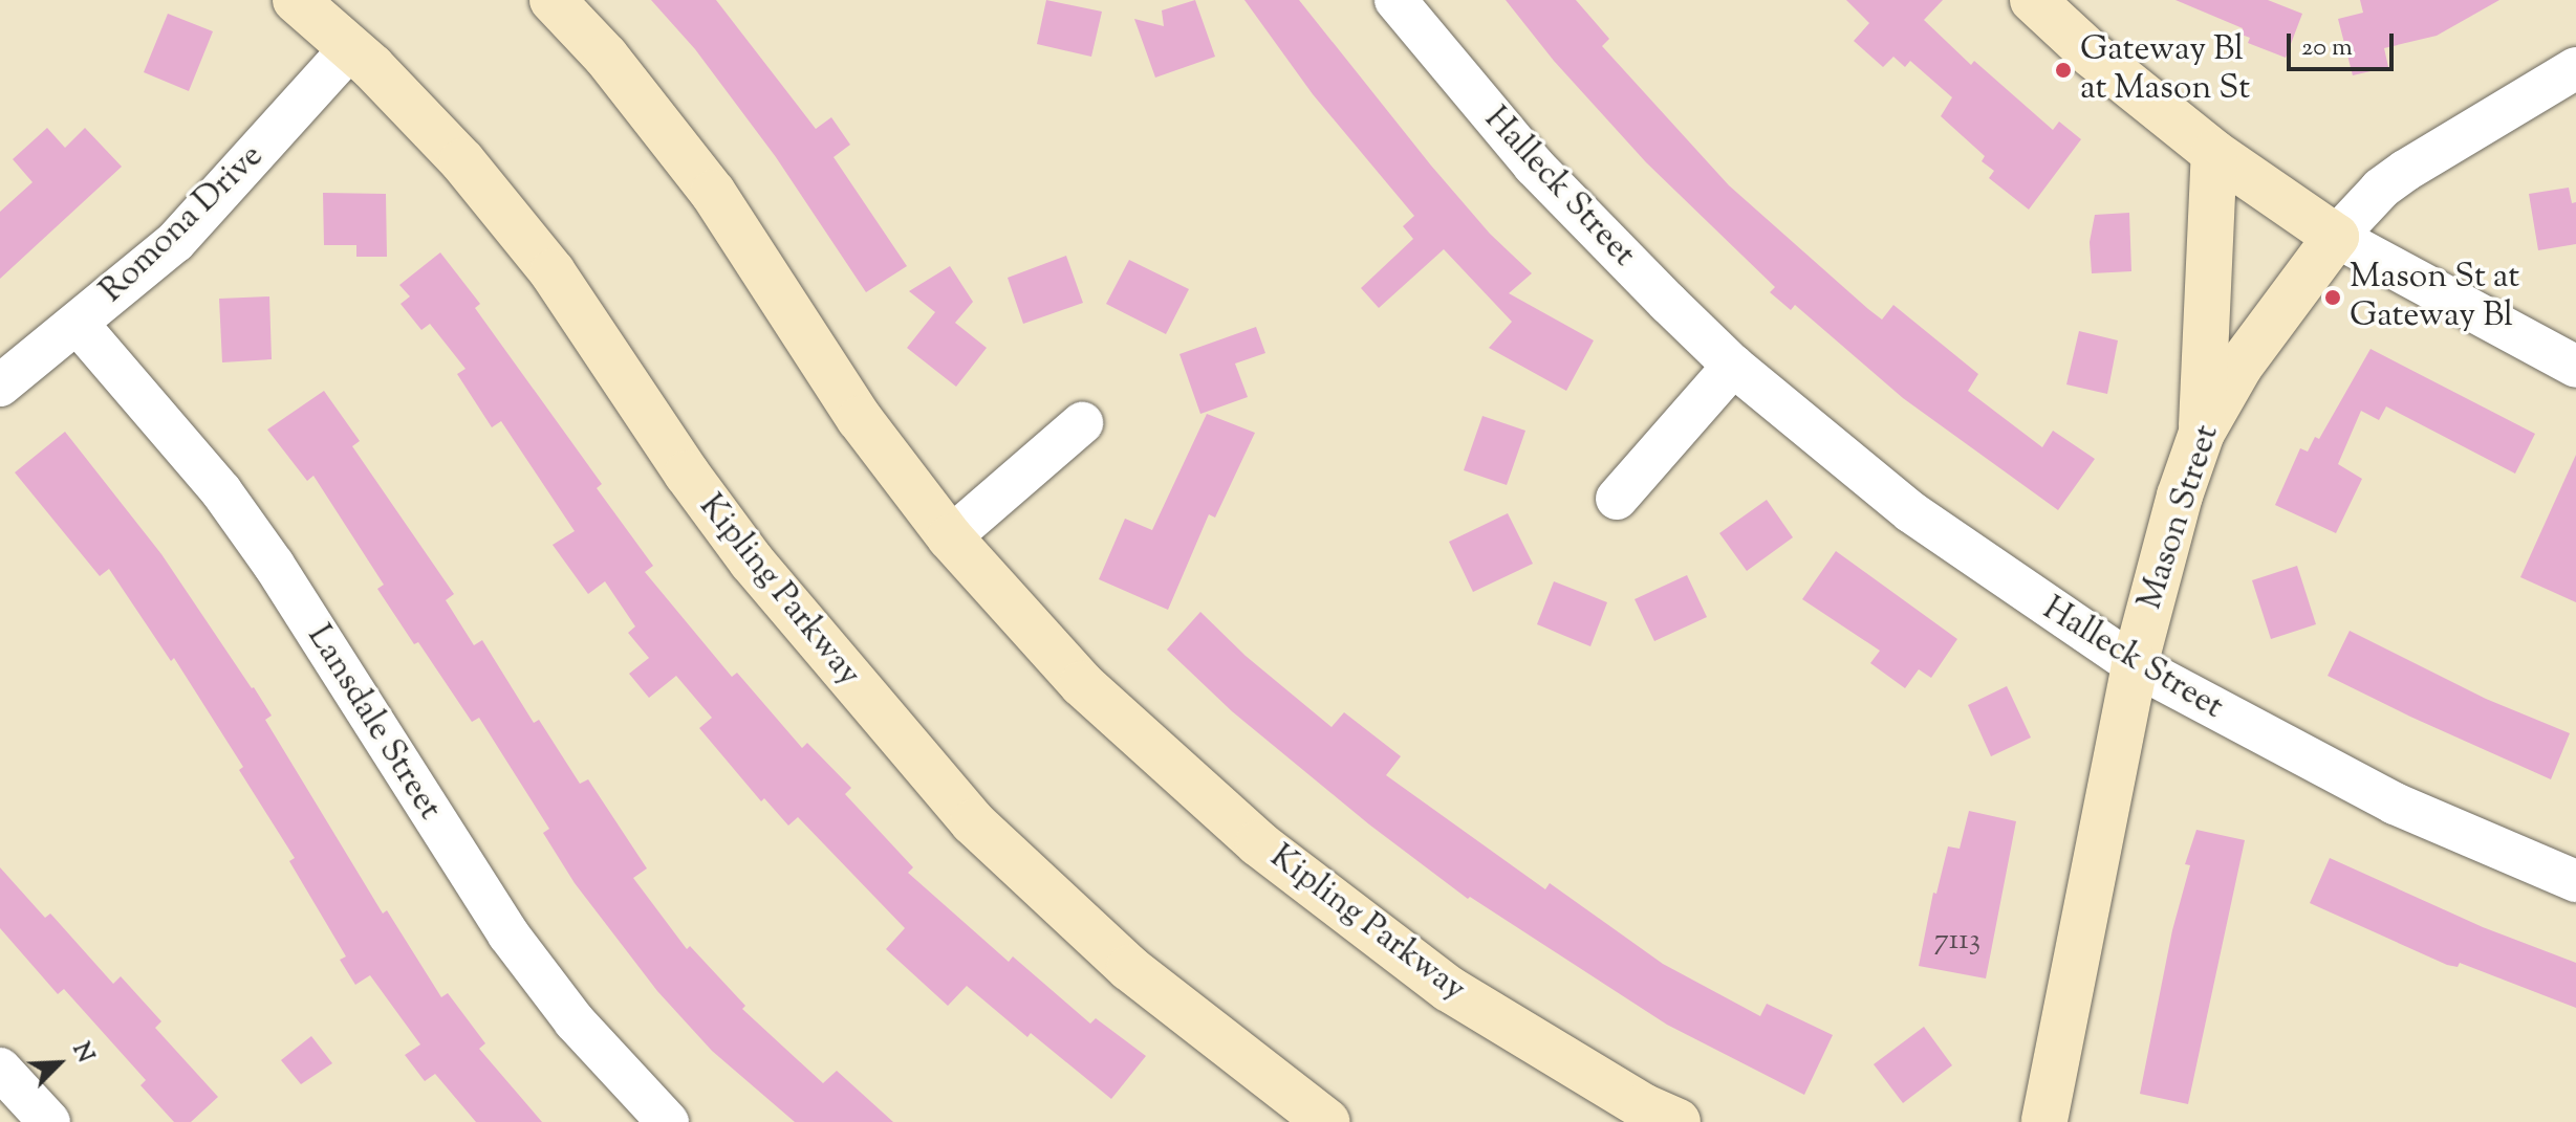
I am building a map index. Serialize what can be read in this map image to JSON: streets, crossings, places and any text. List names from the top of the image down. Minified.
{"streets":{"street":["Halleck Street","Romona Drive","Mason Street","Kipling Parkway","Lansdale Street"]},"crossings":[["Halleck Street","Mason Street"],["Romona Drive","Kipling Parkway"],["Romona Drive","Lansdale Street"]],"places":["Gateway Bl at Mason St","Mason St at Gateway Bl"],"house_numbers":["7113"],"scale_bar":"20 m","north":"top right"}
